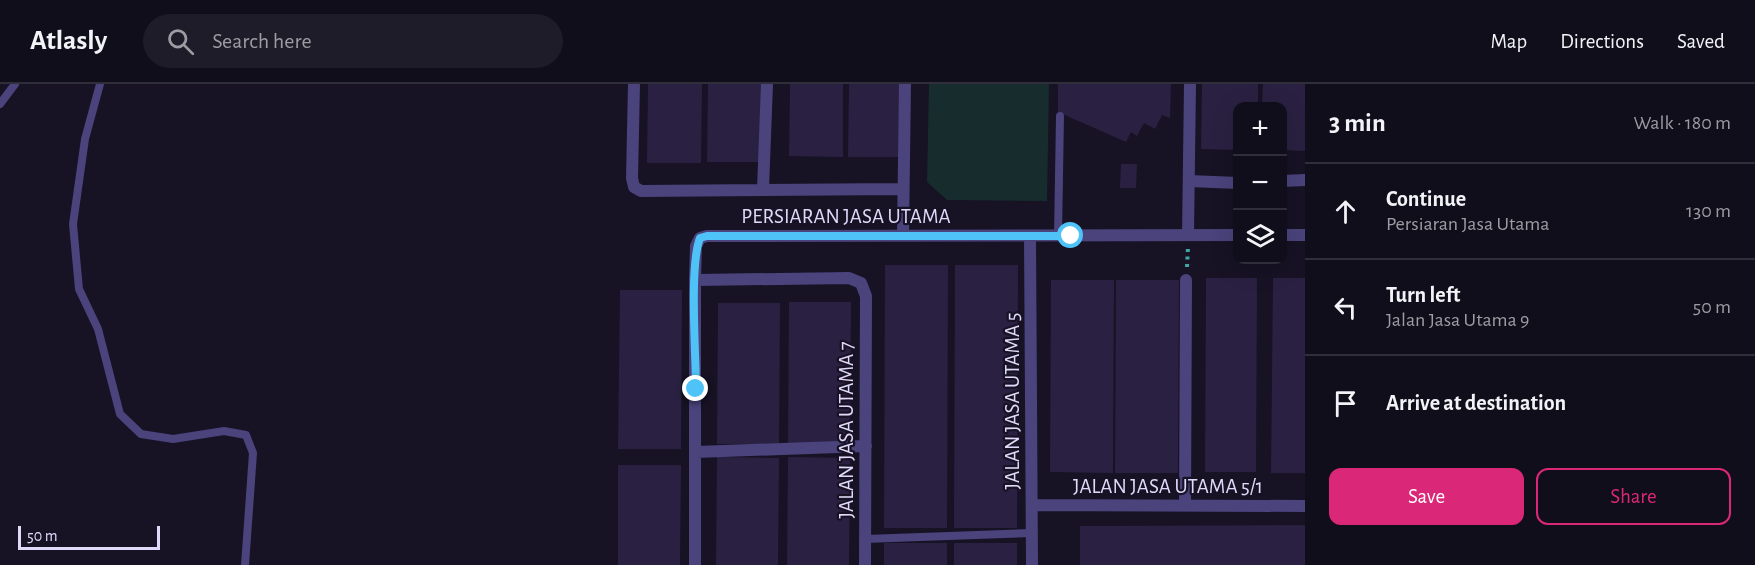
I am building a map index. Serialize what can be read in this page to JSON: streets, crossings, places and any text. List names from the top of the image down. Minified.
{"streets":{"street":["PERSIARAN JASA UTAMA","JALAN JASA UTAMA 5","JALAN JASA UTAMA 7","JALAN JASA UTAMA 5/1"]},"crossings":[["PERSIARAN JASA UTAMA","JALAN JASA UTAMA 5"],["PERSIARAN JASA UTAMA","JALAN JASA UTAMA 7"],["JALAN JASA UTAMA 5","JALAN JASA UTAMA 5/1"]],"scale_bar":"50 m","page":{"header":"Atlasly","search":"Search here","nav":["Map","Directions","Saved"],"heading":["3 min","Walk · 180 m"],"map_buttons":["+","−"],"list":[["Continue","Persiaran Jasa Utama","130 m"],["Turn left","Jalan Jasa Utama 9","50 m"],"Arrive at destination"],"buttons":["Save","Share"],"scale":"50 m"}}
